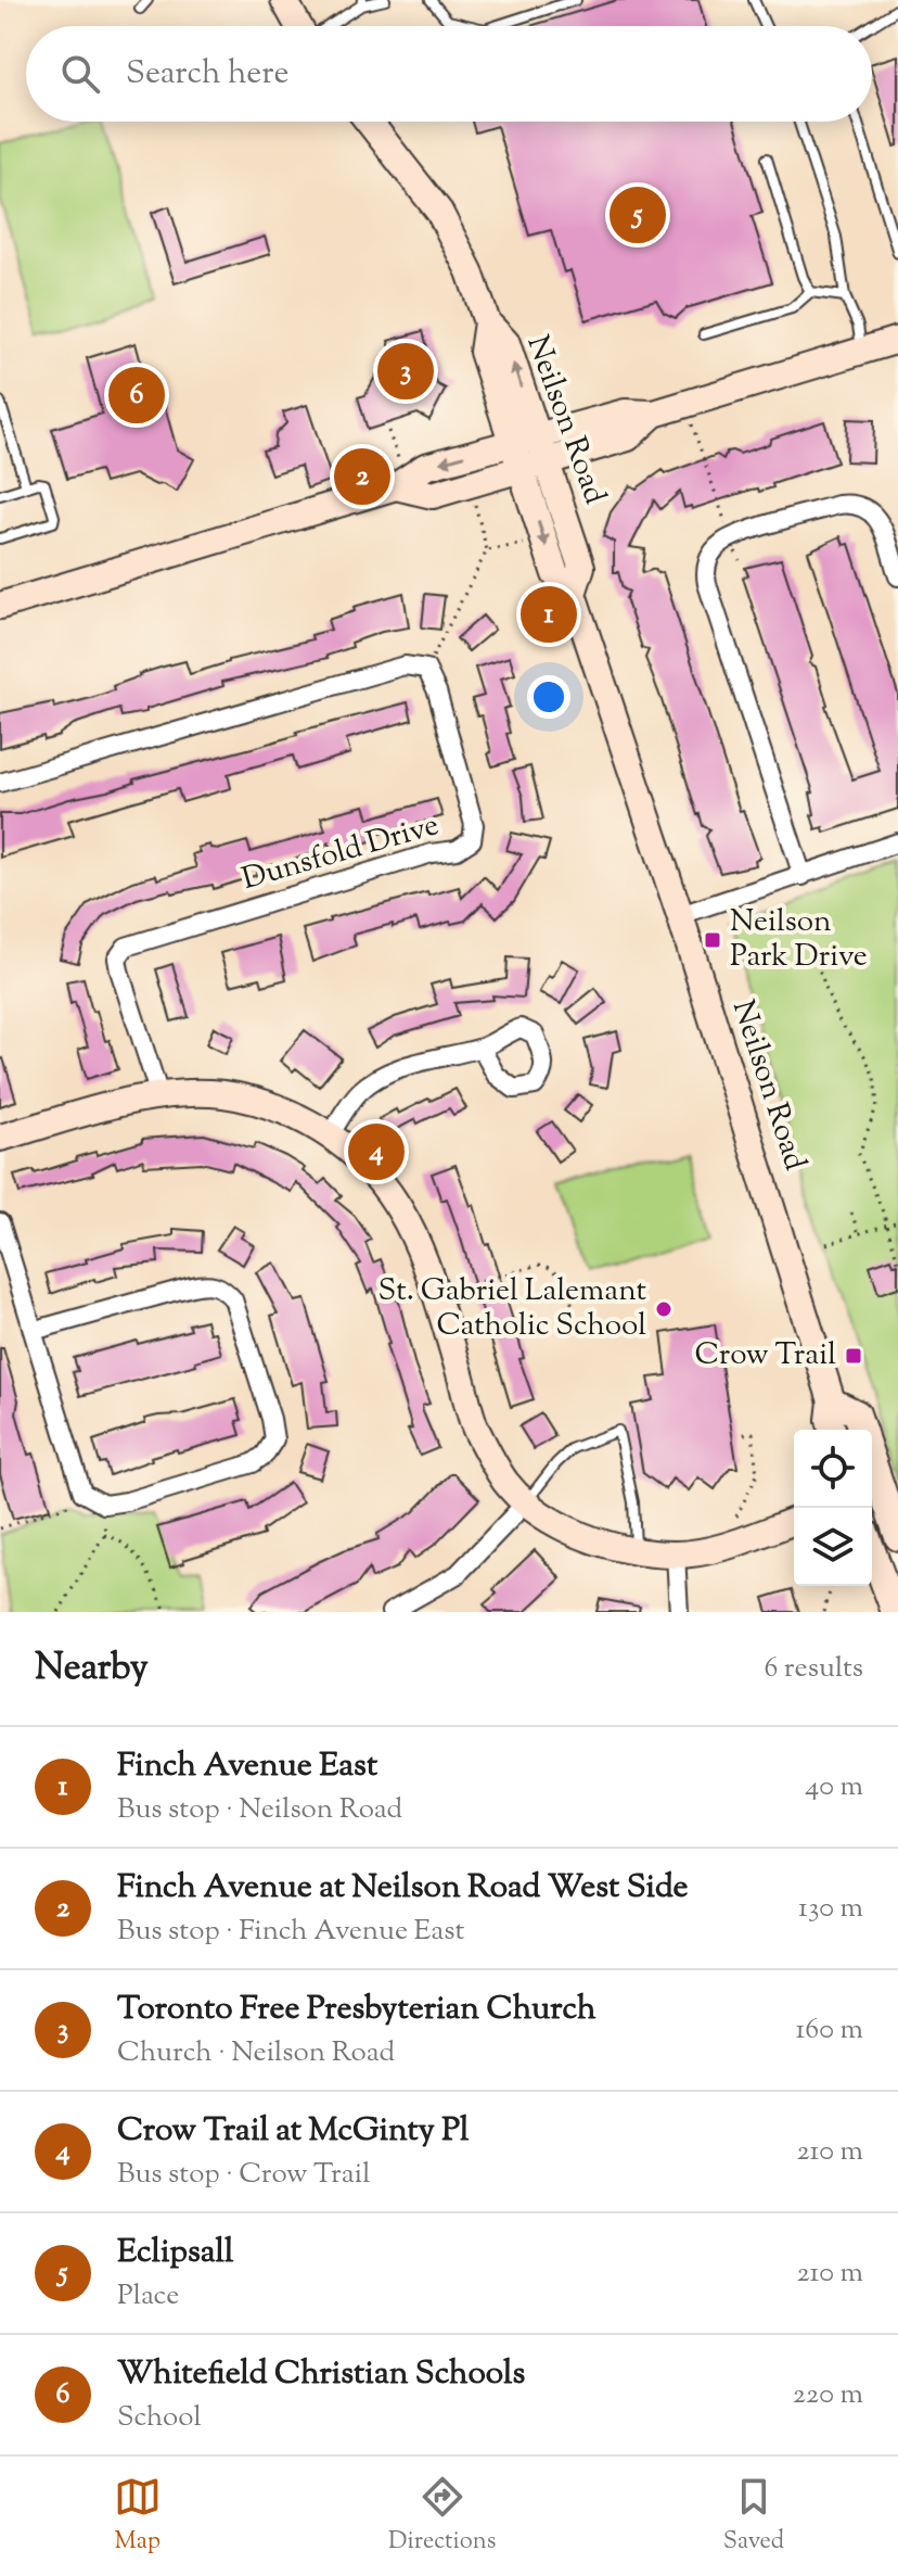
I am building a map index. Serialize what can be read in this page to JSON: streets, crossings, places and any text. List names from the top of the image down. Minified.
{"streets":{"main road":["Neilson Road"],"street":["Dunsfold Drive"]},"places":{"transit":["Neilson Park Drive","Crow Trail"],"other":["St. Gabriel Lalemant Catholic School"]},"page":{"search":"Search here","pins":["5","3","6","2","1","4"],"heading":["Nearby","6 results"],"list":[{"mark":"1","name":"Finch Avenue East","note":"Bus stop · Neilson Road","value":"40 m"},{"mark":"2","name":"Finch Avenue at Neilson Road West Side","note":"Bus stop · Finch Avenue East","value":"130 m"},{"mark":"3","name":"Toronto Free Presbyterian Church","note":"Church · Neilson Road","value":"160 m"},{"mark":"4","name":"Crow Trail at McGinty Pl","note":"Bus stop · Crow Trail","value":"210 m"},{"mark":"5","name":"Eclipsall","note":"Place","value":"210 m"},{"mark":"6","name":"Whitefield Christian Schools","note":"School","value":"220 m"}],"nav":["Map","Directions","Saved"]}}
